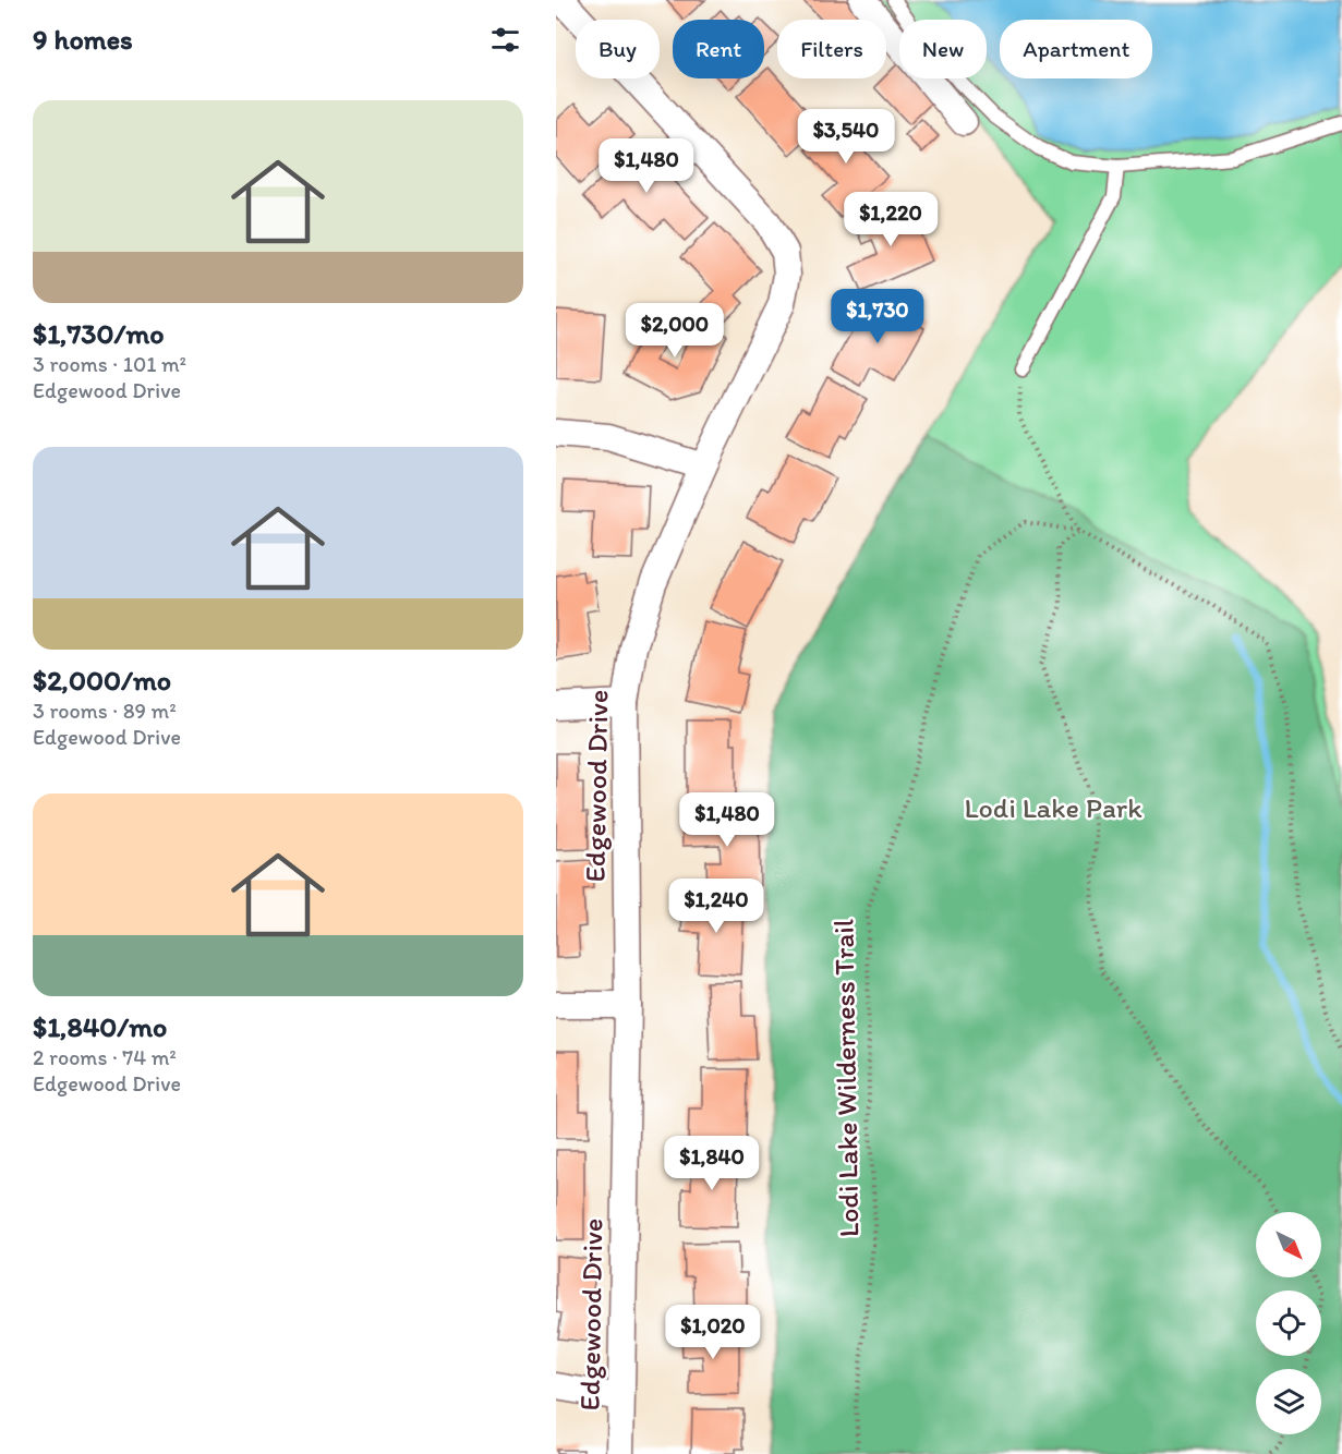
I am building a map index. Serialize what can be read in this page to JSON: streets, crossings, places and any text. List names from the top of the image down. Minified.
{"streets":{"street":["Edgewood Drive"],"path":["Lodi Lake Wilderness Trail"]},"parks":["Lodi Lake Park"],"north":"bottom right","page":{"heading":"9 homes","chip":["Buy","Rent","Filters","New","Apartment"],"list":[{"name":"$1,730/mo","note":"3 rooms · 101 m² · Edgewood Drive"},{"name":"$2,000/mo","note":"3 rooms · 89 m² · Edgewood Drive"},{"name":"$1,840/mo","note":"2 rooms · 74 m² · Edgewood Drive"}],"price":["$3,540","$1,480","$1,220","$1,730","$2,000","$1,480","$1,240","$1,840","$1,020"]}}
